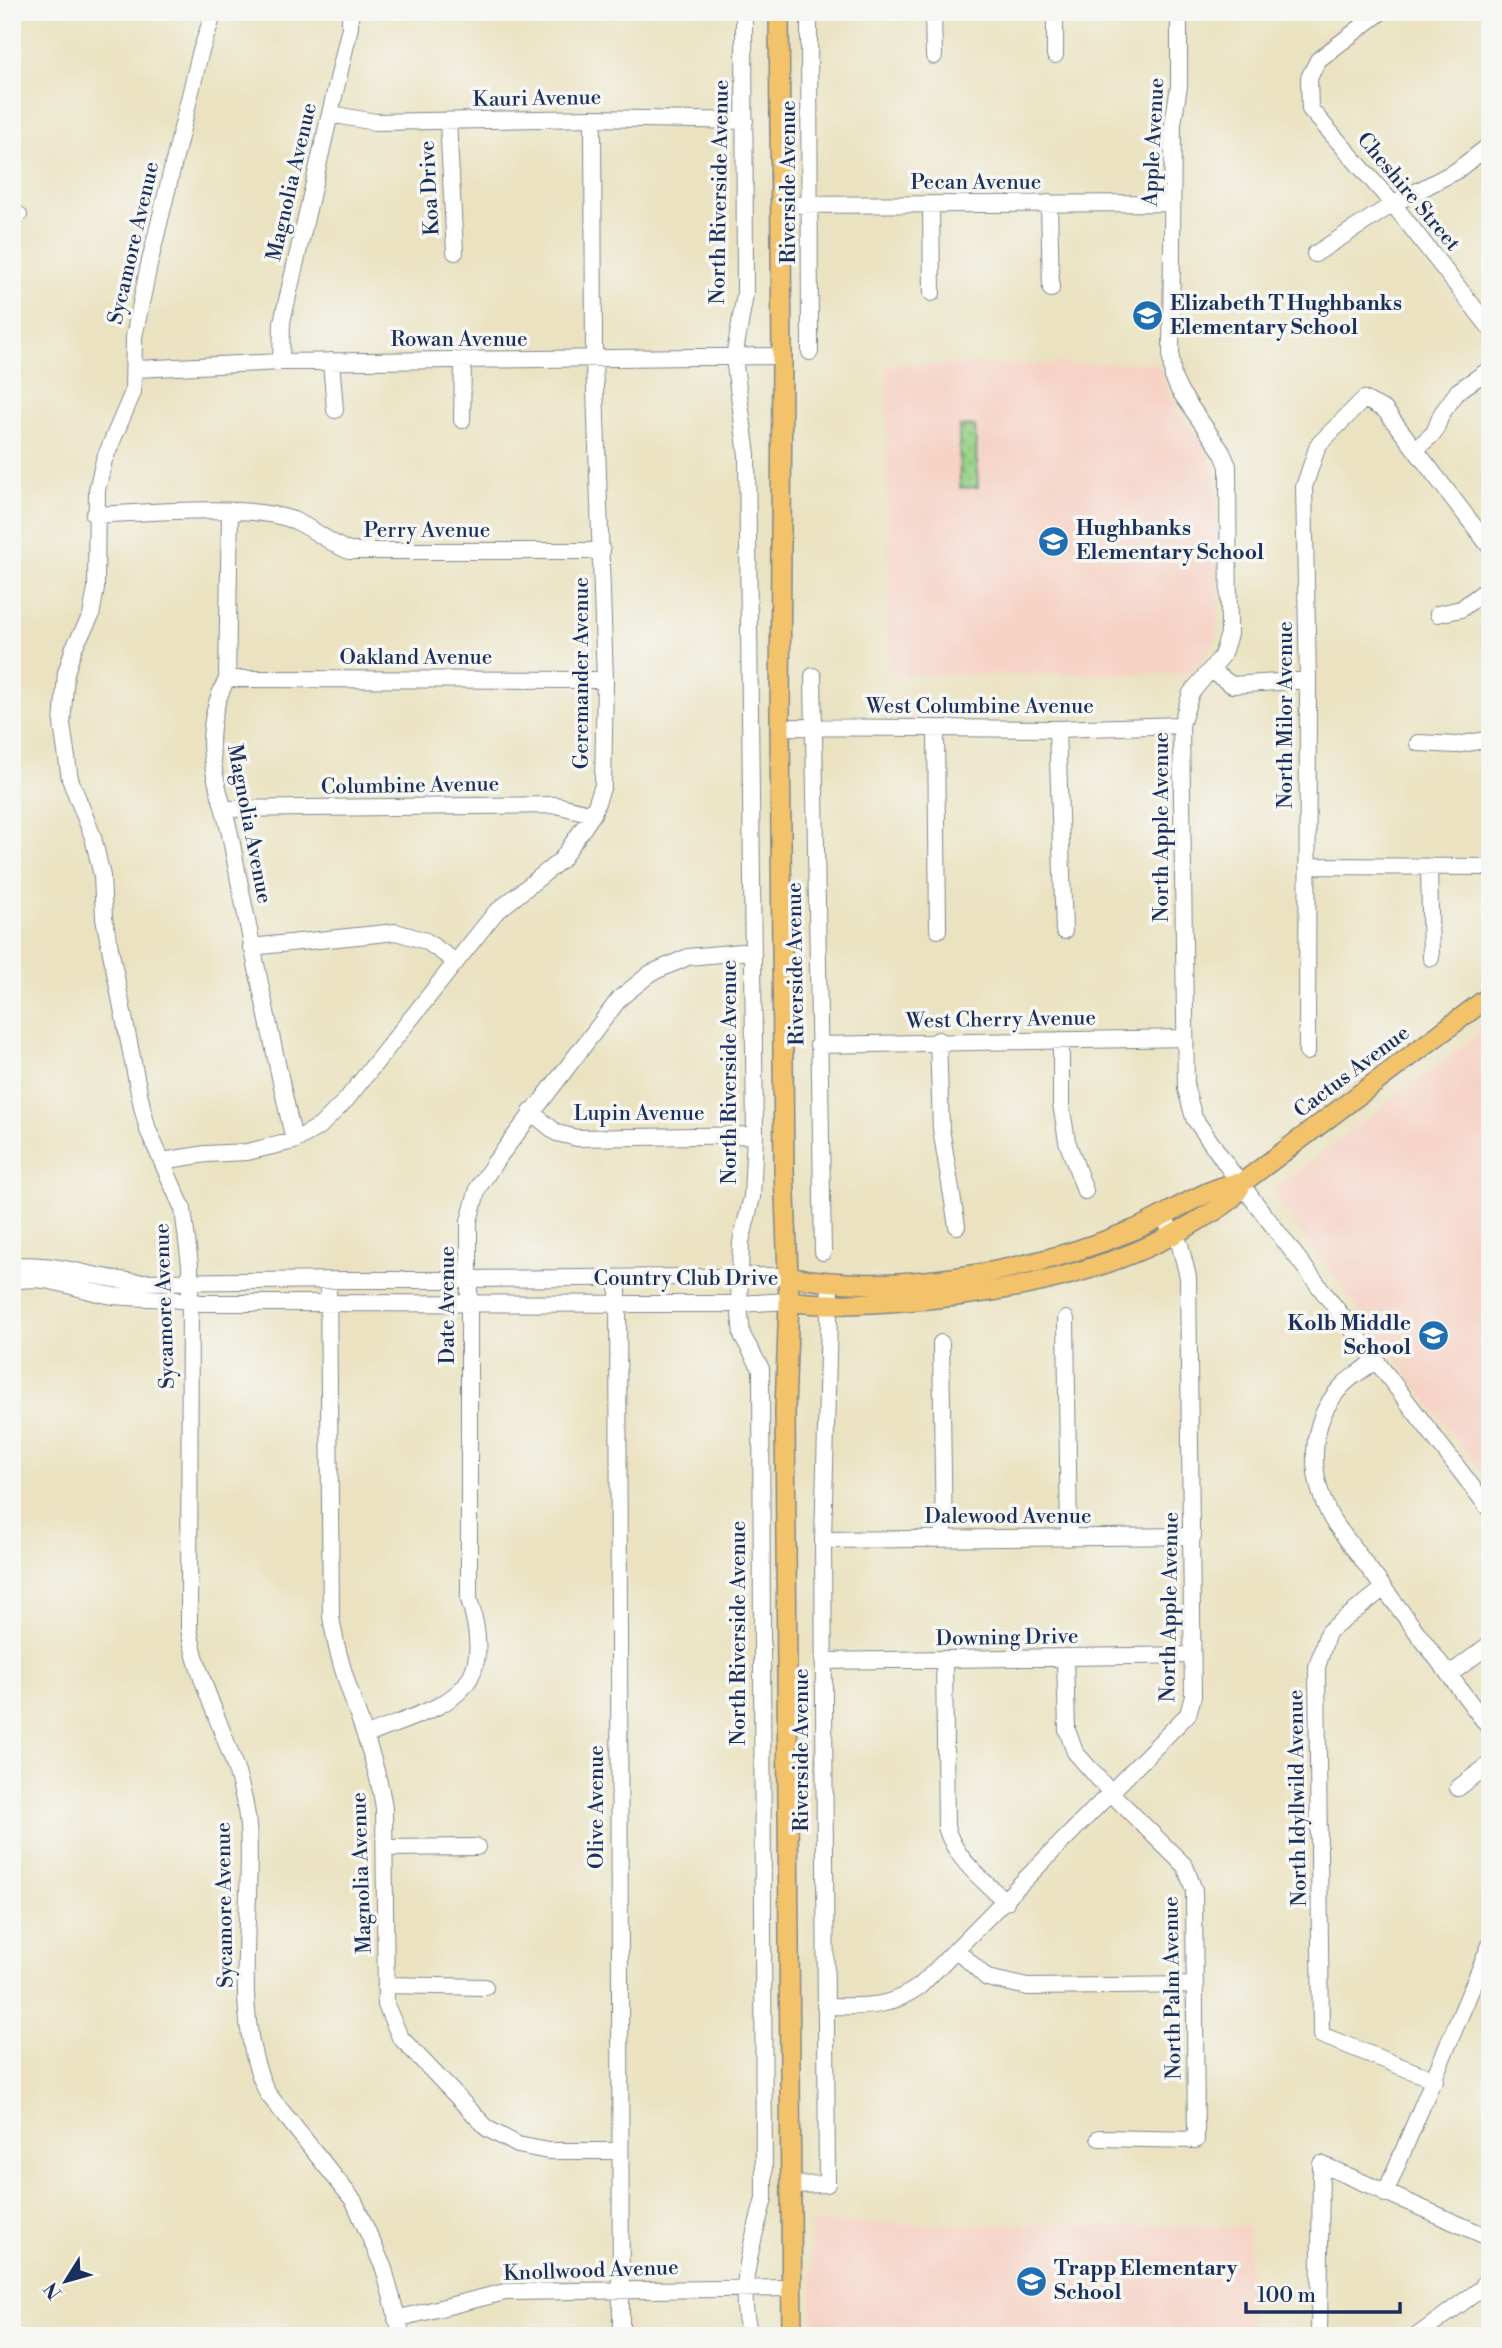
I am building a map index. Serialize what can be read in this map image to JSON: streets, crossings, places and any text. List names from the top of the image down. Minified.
{"streets":{"main road":["Cactus Avenue","Country Club Drive"],"street":["Kauri Avenue","Apple Avenue","Magnolia Avenue","Riverside Avenue","Pecan Avenue","Koa Drive","North Riverside Avenue","Cheshire Street","Sycamore Avenue","Rowan Avenue","Perry Avenue","Oakland Avenue","Geremander Avenue","West Columbine Avenue","North Milor Avenue","Columbine Avenue","North Apple Avenue","West Cherry Avenue","Lupin Avenue","Date Avenue","Dalewood Avenue","Downing Drive","North Idyllwild Avenue","Olive Avenue","North Palm Avenue","Knollwood Avenue"]},"crossings":[["Kauri Avenue","Magnolia Avenue"],["Kauri Avenue","Koa Drive"],["Kauri Avenue","North Riverside Avenue"],["Kauri Avenue","Geremander Avenue"],["Apple Avenue","Pecan Avenue"],["Apple Avenue","North Apple Avenue"],["Magnolia Avenue","Rowan Avenue"],["Magnolia Avenue","Perry Avenue"],["Magnolia Avenue","Oakland Avenue"],["Magnolia Avenue","Geremander Avenue"],["Magnolia Avenue","Columbine Avenue"],["Magnolia Avenue","Country Club Drive"],["Magnolia Avenue","Date Avenue"],["Magnolia Avenue","Olive Avenue"],["Riverside Avenue","Pecan Avenue"],["Riverside Avenue","West Columbine Avenue"],["Riverside Avenue","North Apple Avenue"],["Riverside Avenue","West Cherry Avenue"],["Riverside Avenue","Country Club Drive"],["Riverside Avenue","Dalewood Avenue"],["Riverside Avenue","Downing Drive"],["North Riverside Avenue","Rowan Avenue"],["North Riverside Avenue","Lupin Avenue"],["North Riverside Avenue","Country Club Drive"],["North Riverside Avenue","Date Avenue"],["North Riverside Avenue","Knollwood Avenue"],["Sycamore Avenue","Rowan Avenue"],["Sycamore Avenue","Perry Avenue"],["Sycamore Avenue","Geremander Avenue"],["Sycamore Avenue","Country Club Drive"],["Sycamore Avenue","Knollwood Avenue"],["Rowan Avenue","Geremander Avenue"],["Perry Avenue","Geremander Avenue"],["Oakland Avenue","Geremander Avenue"],["Geremander Avenue","Columbine Avenue"],["West Columbine Avenue","North Apple Avenue"],["North Apple Avenue","West Cherry Avenue"],["North Apple Avenue","Cactus Avenue"],["North Apple Avenue","Country Club Drive"],["North Apple Avenue","Dalewood Avenue"],["North Apple Avenue","Downing Drive"],["North Apple Avenue","North Palm Avenue"],["Cactus Avenue","Country Club Drive"],["Lupin Avenue","Date Avenue"],["Country Club Drive","Date Avenue"],["Country Club Drive","Olive Avenue"],["Downing Drive","North Palm Avenue"],["Olive Avenue","Knollwood Avenue"]],"places":{"school or university":["Elizabeth T Hughbanks Elementary School","Hughbanks Elementary School","Kolb Middle School","Trapp Elementary School"]},"scale_bar":"100 m","north":"bottom left"}
